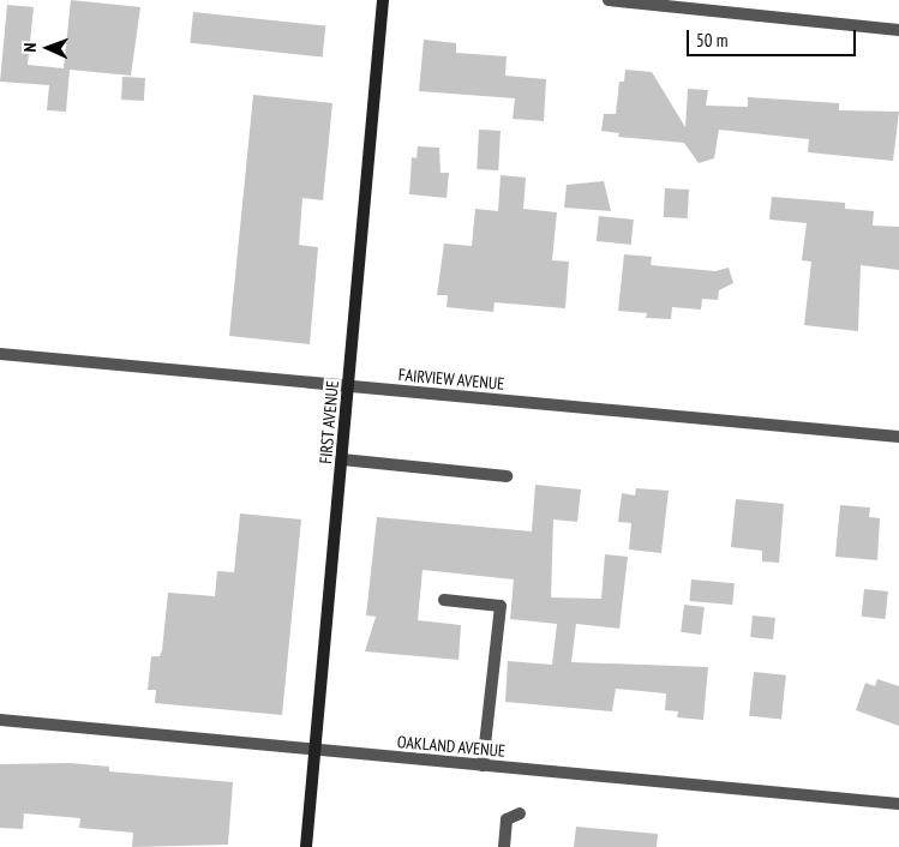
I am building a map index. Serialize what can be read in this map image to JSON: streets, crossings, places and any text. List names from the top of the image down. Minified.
{"streets":{"street":["FAIRVIEW AVENUE","FIRST AVENUE","OAKLAND AVENUE"]},"crossings":[["FAIRVIEW AVENUE","FIRST AVENUE"],["FIRST AVENUE","OAKLAND AVENUE"]],"scale_bar":"50 m","north":"left"}
